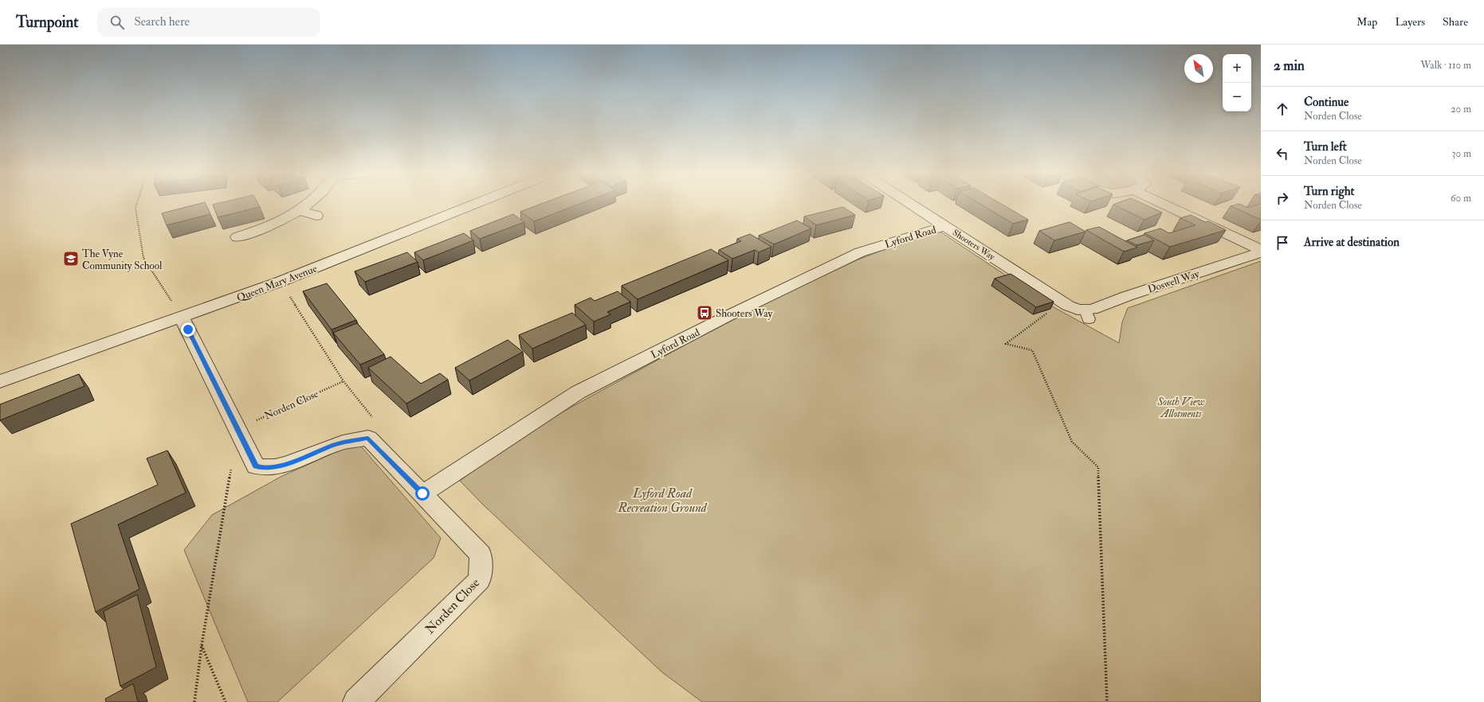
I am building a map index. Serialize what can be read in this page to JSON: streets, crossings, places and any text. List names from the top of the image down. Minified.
{"streets":{"street":["Lyford Road","Shooters Way","Doswell Way","Queen Mary Avenue","Norden Close"]},"crossings":[["Lyford Road","Shooters Way"],["Lyford Road","Norden Close"],["Shooters Way","Doswell Way"],["Queen Mary Avenue","Norden Close"]],"parks":["South View Allotments","Lyford Road Recreation Ground"],"places":{"school or university":["The Vyne Community School"],"bus stop":["Shooters Way"]},"north":"top left","page":{"header":"Turnpoint","search":"Search here","nav":["Map","Layers","Share"],"heading":["2 min","Walk · 110 m"],"map_buttons":["+","−"],"list":[["Continue","Norden Close","20 m"],["Turn left","Norden Close","30 m"],["Turn right","Norden Close","60 m"],"Arrive at destination"]}}
